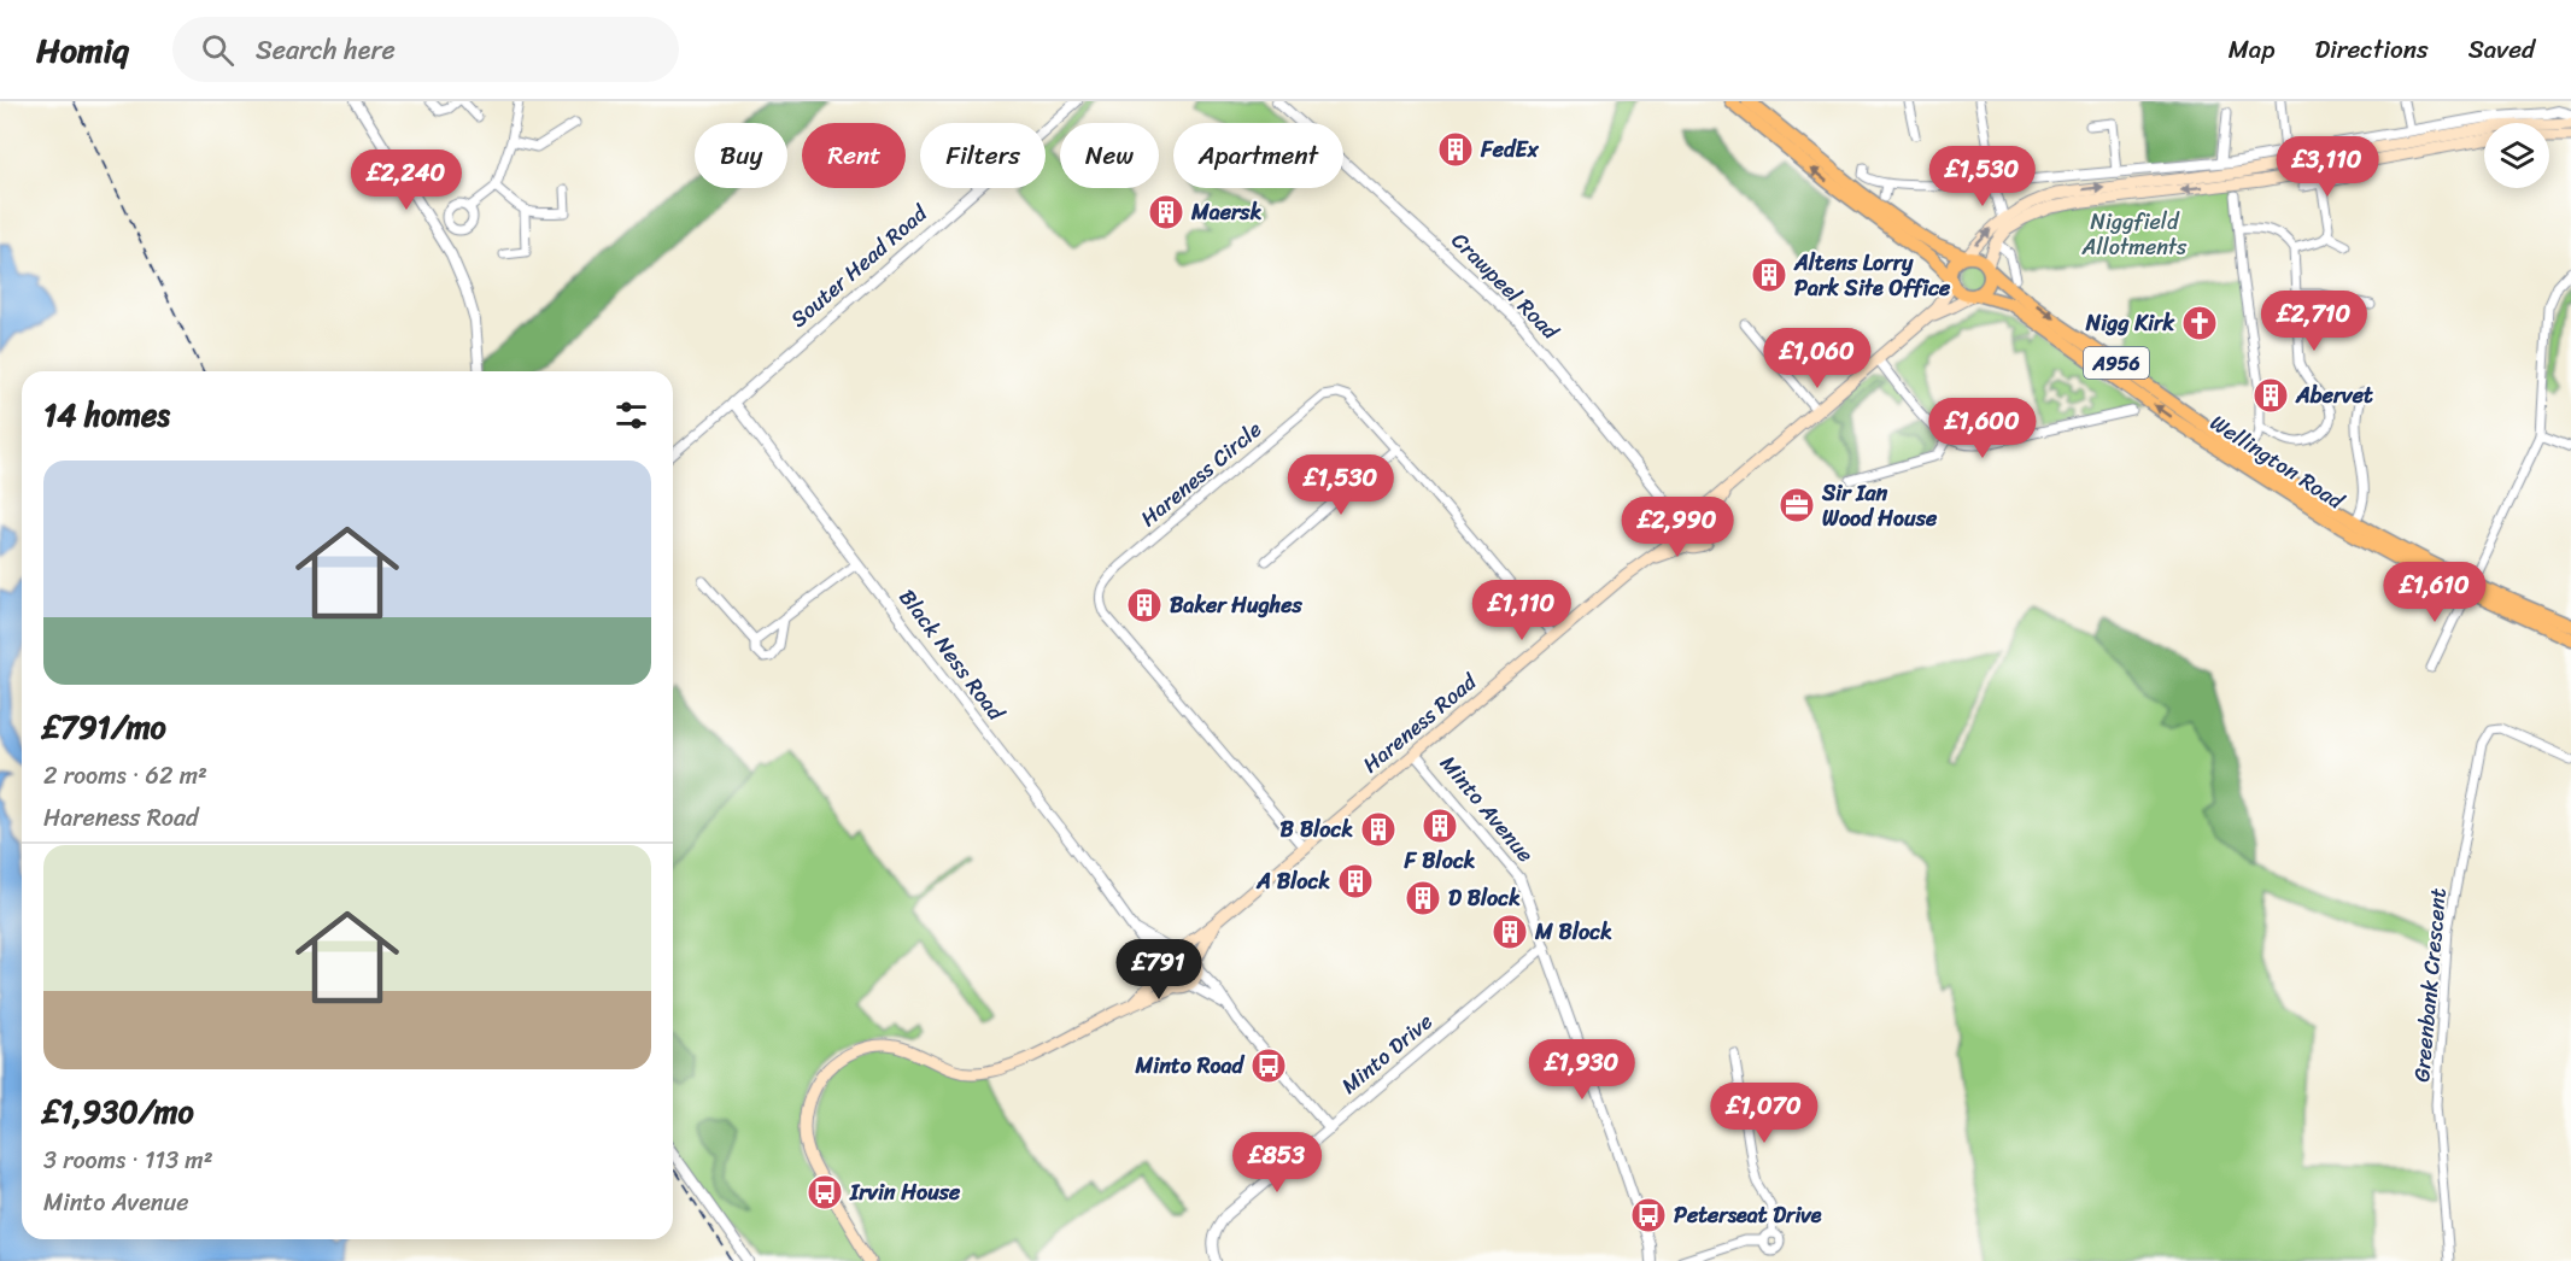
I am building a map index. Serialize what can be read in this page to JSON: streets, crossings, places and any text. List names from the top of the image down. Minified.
{"streets":{"main road":["A956","Wellington Road","Hareness Road"],"street":["Souter Head Road","Crawpeel Road","Hareness Circle","Black Ness Road","Minto Avenue","Greenbank Crescent","Minto Drive"]},"crossings":[["Souter Head Road","Black Ness Road"],["Crawpeel Road","Hareness Road"],["A956","Wellington Road"],["Hareness Circle","Hareness Road"],["Black Ness Road","Hareness Road"],["Hareness Road","Minto Avenue"],["Minto Avenue","Minto Drive"]],"parks":["Niggfield Allotments"],"places":{"building":["FedEx","Maersk","Altens Lorry Park Site Office","Abervet","Baker Hughes","F Block","B Block","A Block","D Block","M Block"],"church":["Nigg Kirk"],"office":["Sir Ian Wood House"],"bus stop":["Minto Road","Irvin House","Peterseat Drive"]},"page":{"header":"Homiq","search":"Search here","nav":["Map","Directions","Saved"],"chip":["Buy","Rent","Filters","New","Apartment"],"price":["£3,110","£1,530","£2,240","£2,710","£1,060","£1,600","£1,530","£2,990","£1,610","£1,110","£791","£1,930","£1,070","£853"],"heading":"14 homes","list":[{"name":"£791/mo","note":"2 rooms · 62 m² · Hareness Road"},{"name":"£1,930/mo","note":"3 rooms · 113 m² · Minto Avenue"}]}}
